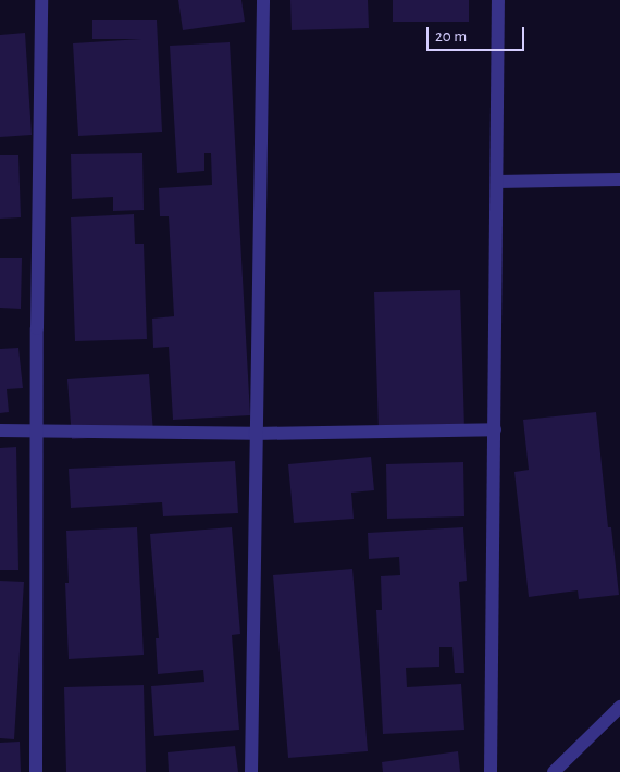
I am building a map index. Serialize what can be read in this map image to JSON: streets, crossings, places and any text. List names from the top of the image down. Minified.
{"scale_bar":"20 m"}
